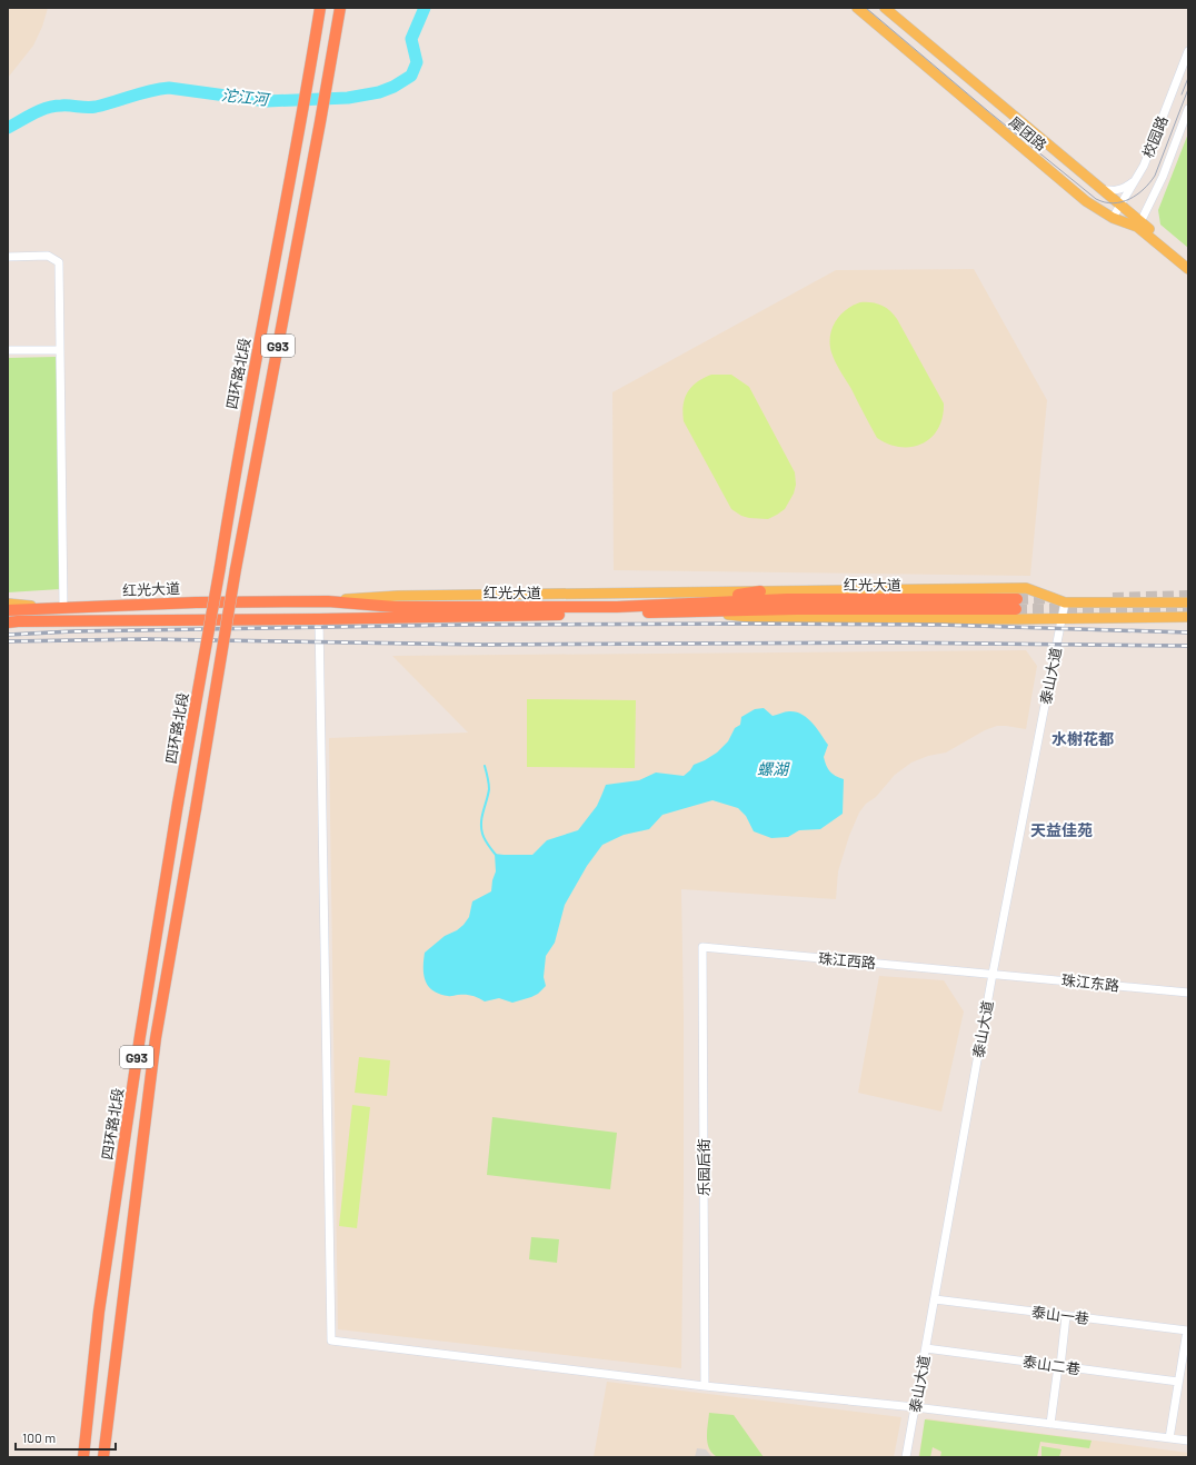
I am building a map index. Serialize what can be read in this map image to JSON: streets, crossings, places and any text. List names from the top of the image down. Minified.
{"streets":{"highway":["G93","四环路北段","红光大道"],"main road":["犀团路"],"street":["校园路","泰山大道","珠江西路","珠江东路","乐园后街","泰山一巷","泰山二巷"]},"crossings":[["犀团路","校园路"],["泰山大道","珠江西路"],["泰山大道","珠江东路"],["泰山大道","泰山一巷"],["泰山大道","泰山二巷"],["珠江西路","珠江东路"],["珠江西路","乐园后街"],["泰山一巷","泰山二巷"]],"districts":["水榭花都","天益佳苑"],"water":["沱江河","螺湖"],"scale_bar":"100 m"}
